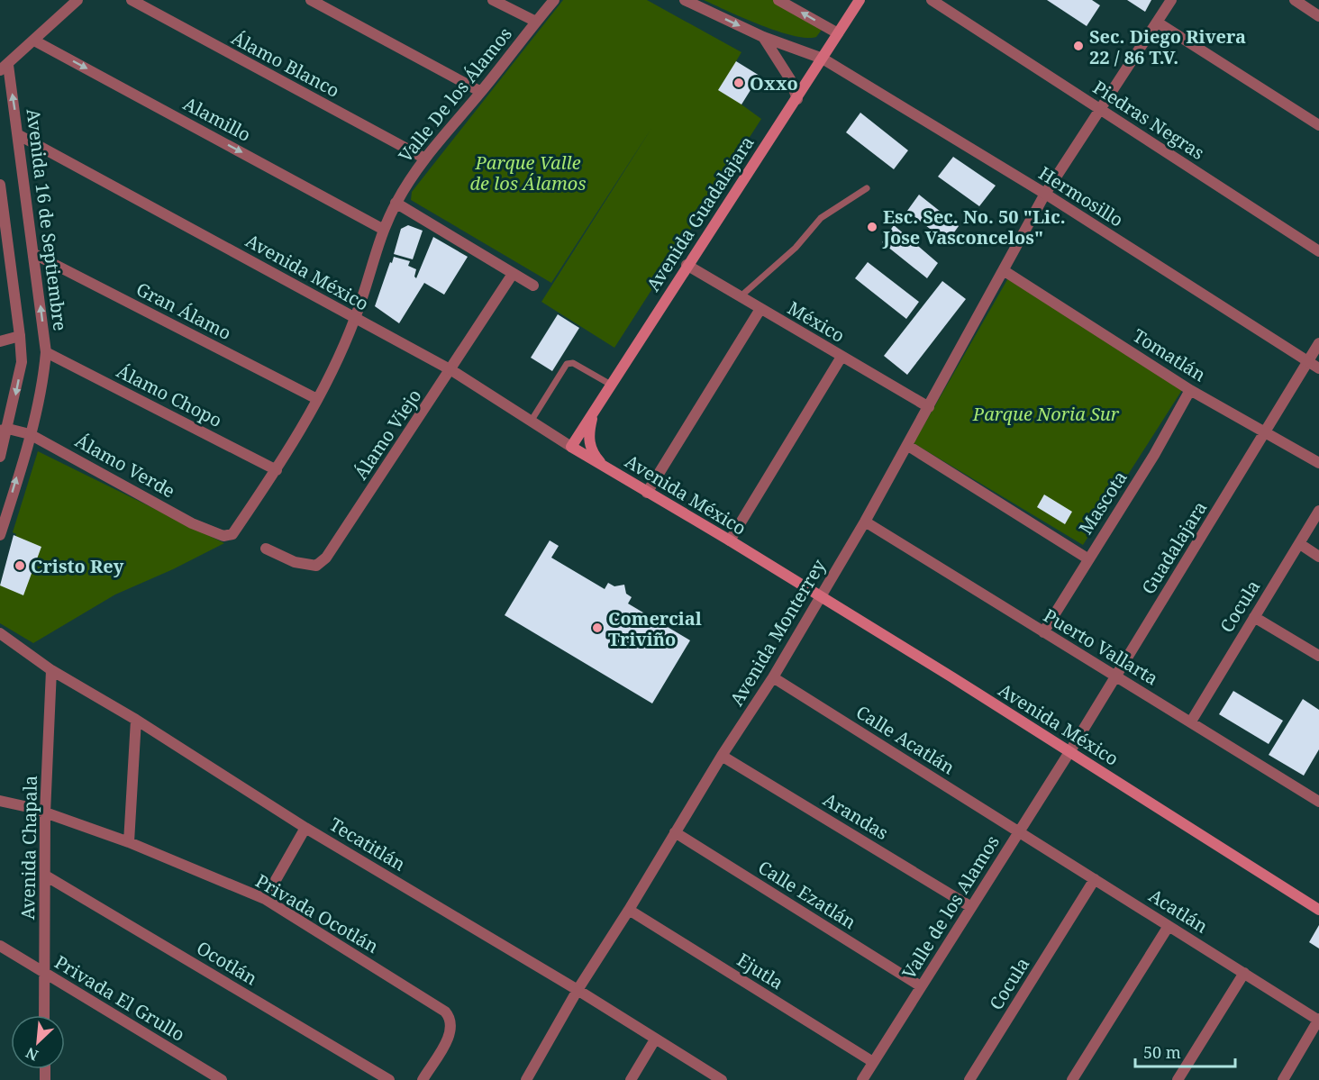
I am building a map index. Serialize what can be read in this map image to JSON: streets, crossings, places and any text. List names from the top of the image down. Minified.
{"streets":{"main road":["Avenida Guadalajara","Avenida México"],"street":["Álamo Blanco","Valle De los Álamos","Alamillo","Piedras Negras","Hermosillo","Avenida 16 de Septiembre","Gran Álamo","México","Tomatlán","Álamo Chopo","Álamo Viejo","Álamo Verde","Mascota","Guadalajara","Cocula","Avenida Monterrey","Puerto Vallarta","Calle Acatlán","Arandas","Tecatitlán","Avenida Chapala","Calle Ezatlán","Valle de los Alamos","Acatlán","Privada Ocotlán","Ocotlán","Ejutla","Privada El Grullo"]},"crossings":[["Álamo Blanco","Valle De los Álamos"],["Valle De los Álamos","Alamillo"],["Valle De los Álamos","Avenida México"],["Valle De los Álamos","Gran Álamo"],["Valle De los Álamos","Álamo Chopo"],["Valle De los Álamos","Álamo Verde"],["Piedras Negras","Avenida Monterrey"],["Hermosillo","Avenida Guadalajara"],["Hermosillo","Guadalajara"],["Hermosillo","Avenida Monterrey"],["Avenida Guadalajara","Avenida México"],["Avenida Guadalajara","México"],["Avenida 16 de Septiembre","Avenida México"],["Avenida 16 de Septiembre","Gran Álamo"],["Avenida 16 de Septiembre","Álamo Chopo"],["Avenida 16 de Septiembre","Álamo Verde"],["Avenida México","Álamo Viejo"],["Avenida México","Guadalajara"],["Avenida México","Avenida Monterrey"],["Avenida México","Valle de los Alamos"],["México","Avenida Monterrey"],["Tomatlán","Mascota"],["Tomatlán","Guadalajara"],["Tomatlán","Avenida Monterrey"],["Mascota","Puerto Vallarta"],["Guadalajara","Puerto Vallarta"],["Guadalajara","Valle de los Alamos"],["Cocula","Puerto Vallarta"],["Cocula","Acatlán"],["Avenida Monterrey","Puerto Vallarta"],["Avenida Monterrey","Calle Acatlán"],["Avenida Monterrey","Arandas"],["Avenida Monterrey","Tecatitlán"],["Avenida Monterrey","Calle Ezatlán"],["Avenida Monterrey","Ejutla"],["Calle Acatlán","Valle de los Alamos"],["Calle Acatlán","Acatlán"],["Arandas","Valle de los Alamos"],["Tecatitlán","Avenida Chapala"],["Avenida Chapala","Privada Ocotlán"],["Avenida Chapala","Ocotlán"],["Avenida Chapala","Privada El Grullo"],["Calle Ezatlán","Valle de los Alamos"],["Valle de los Alamos","Acatlán"],["Valle de los Alamos","Ejutla"]],"one_way":["Alamillo"],"parks":["Parque Valle de los Álamos","Parque Noria Sur"],"places":["Sec. Diego Rivera 22 / 86 T.V.","Oxxo","Esc. Sec. No. 50 \"Lic. Jose Vasconcelos\"","Cristo Rey","Comercial Triviño"],"scale_bar":"50 m","north":"bottom left"}
